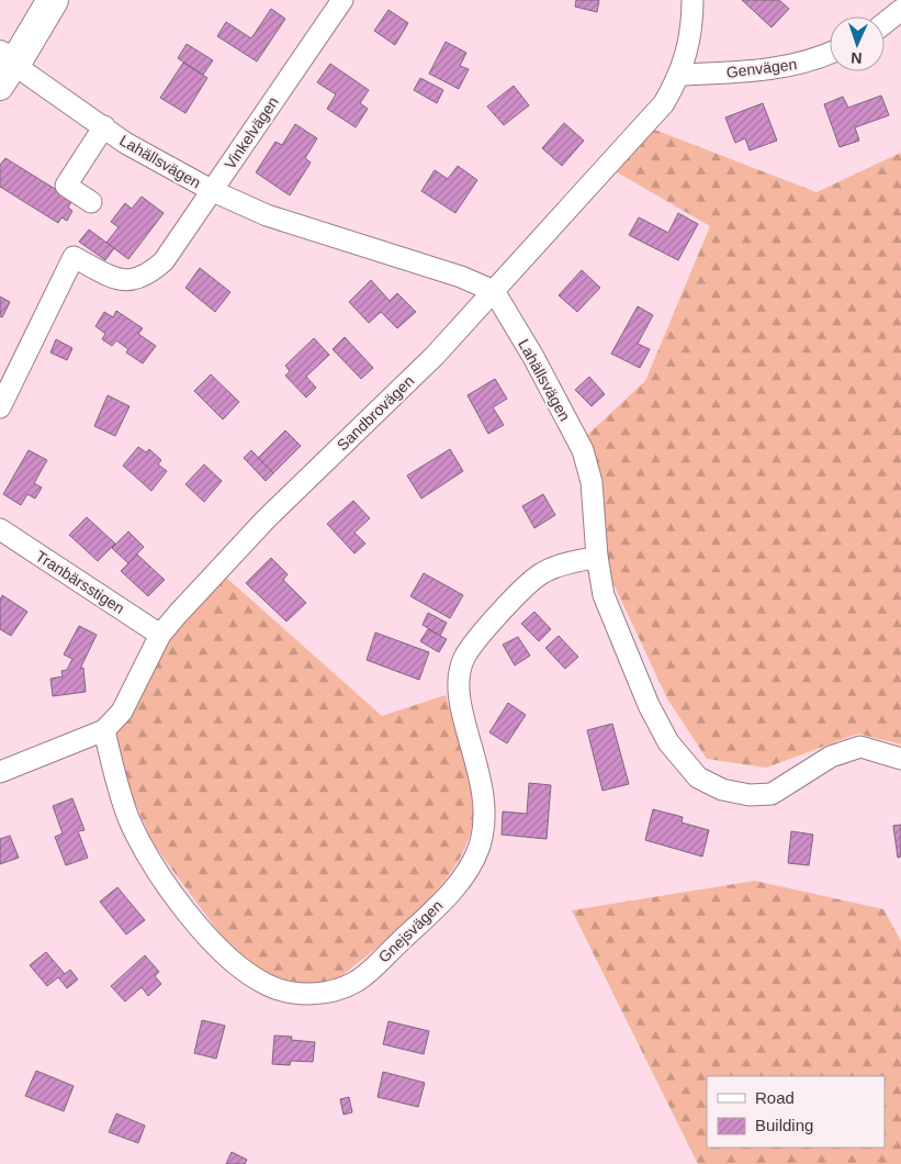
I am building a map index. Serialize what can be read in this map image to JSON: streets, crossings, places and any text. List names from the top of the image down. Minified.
{"streets":{"street":["Genvägen","Vinkelvägen","Lahällsvägen","Sandbrovägen","Tranbärsstigen","Gnejsvägen"]},"crossings":[["Genvägen","Sandbrovägen"],["Vinkelvägen","Lahällsvägen"],["Lahällsvägen","Sandbrovägen"],["Lahällsvägen","Gnejsvägen"],["Sandbrovägen","Tranbärsstigen"],["Sandbrovägen","Gnejsvägen"]],"legend":["Road","Building"],"north":"bottom"}
